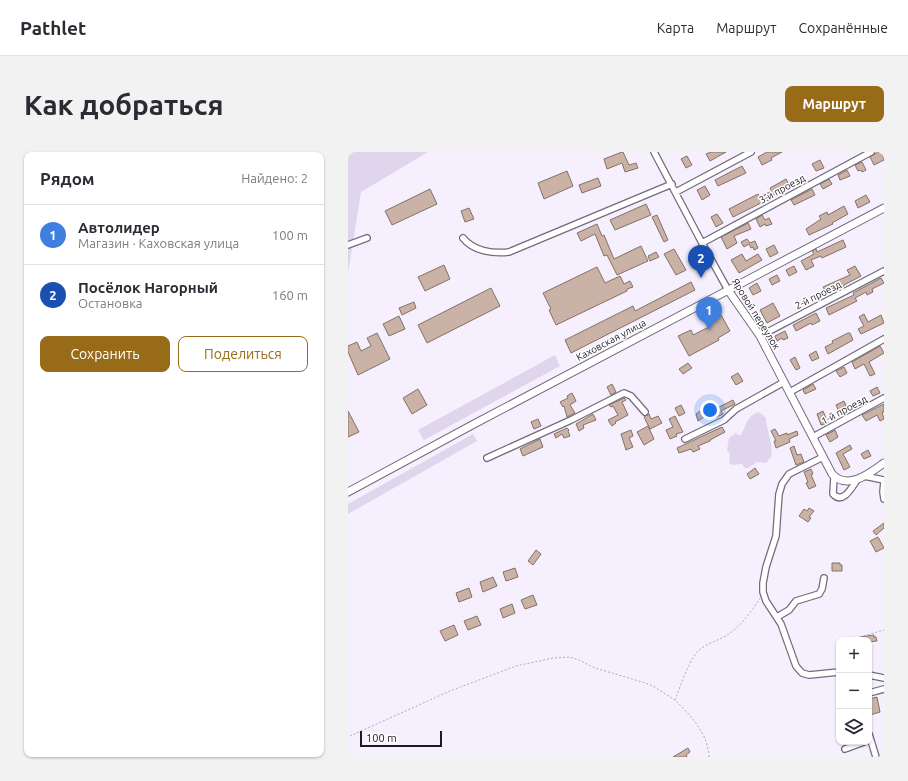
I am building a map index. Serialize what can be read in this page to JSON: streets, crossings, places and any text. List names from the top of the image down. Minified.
{"streets":{"main road":["Яровой переулок","Каховская улица"],"street":["3-й проезд","2-й проезд","1-й проезд"]},"crossings":[["3-й проезд","Яровой переулок"],["2-й проезд","Яровой переулок"],["Яровой переулок","Каховская улица"],["Яровой переулок","1-й проезд"]],"scale_bar":"100 m","page":{"header":"Pathlet","nav":["Карта","Маршрут","Сохранённые"],"buttons":["Маршрут",["Сохранить","Поделиться"]],"title":"Как добраться","heading":["Рядом","Найдено: 2"],"list":[{"mark":"1","name":"Автолидер","note":"Магазин · Каховская улица","value":"100 m"},{"mark":"2","name":"Посёлок Нагорный","note":"Остановка","value":"160 m"}],"pins":["2","1"],"map_buttons":["+","−"],"scale":"100 m"}}
